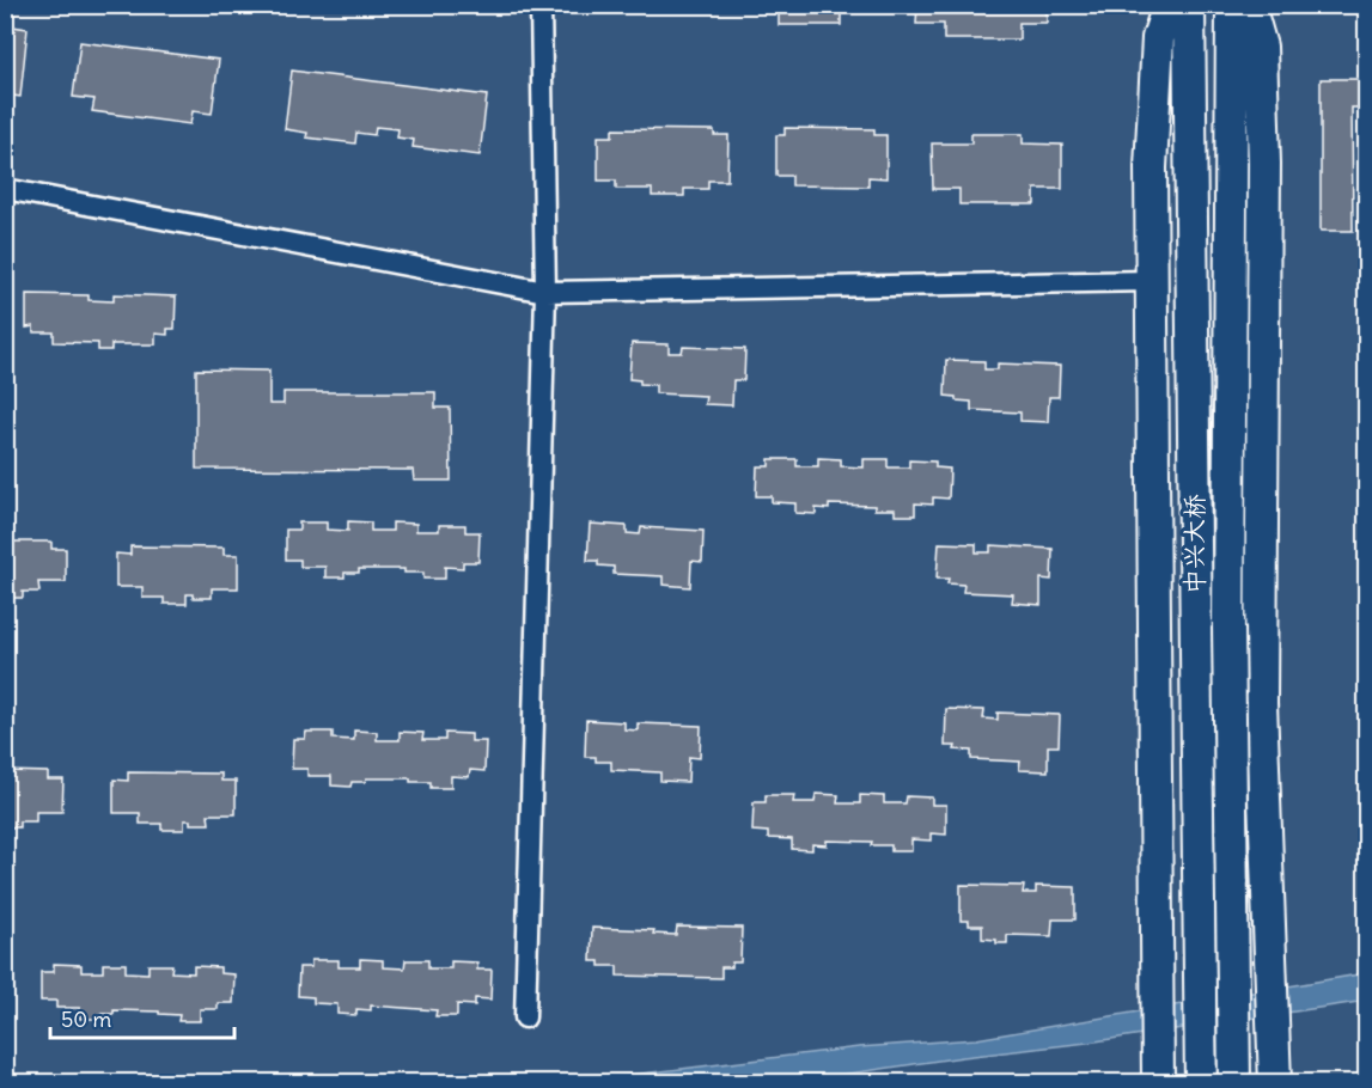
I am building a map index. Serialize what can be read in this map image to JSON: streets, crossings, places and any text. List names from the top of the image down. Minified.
{"streets":{"main road":["中兴大桥"]},"scale_bar":"50 m"}
